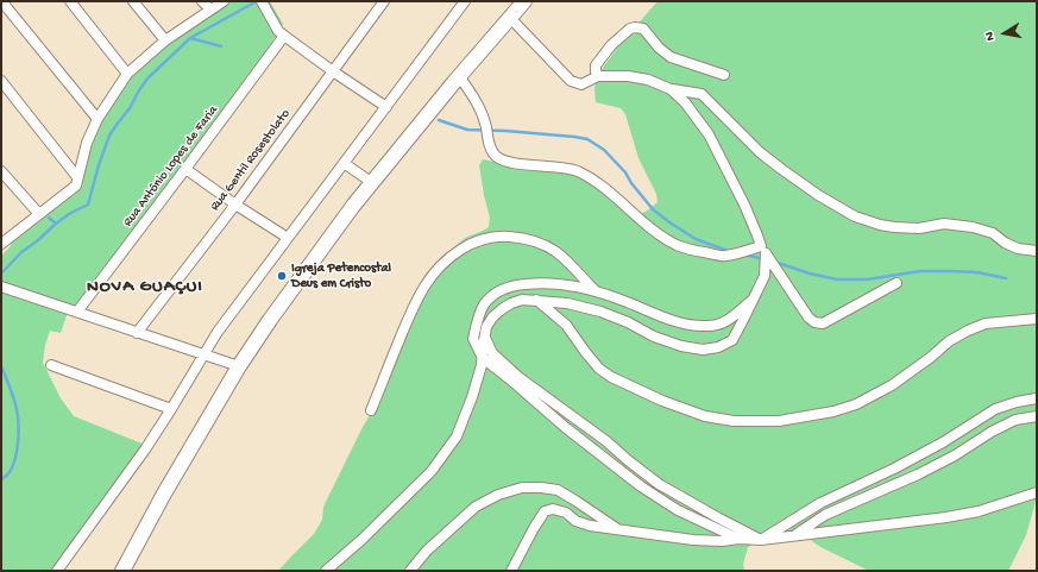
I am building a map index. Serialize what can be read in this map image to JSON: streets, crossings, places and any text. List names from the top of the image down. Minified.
{"streets":{"street":["Rua Gentil Rosestolato","Rua Antônio Lopes de Faria"]},"districts":["NOVA GUAÇUI"],"places":["Igreja Petencostal Deus em Cristo"],"north":"left"}
